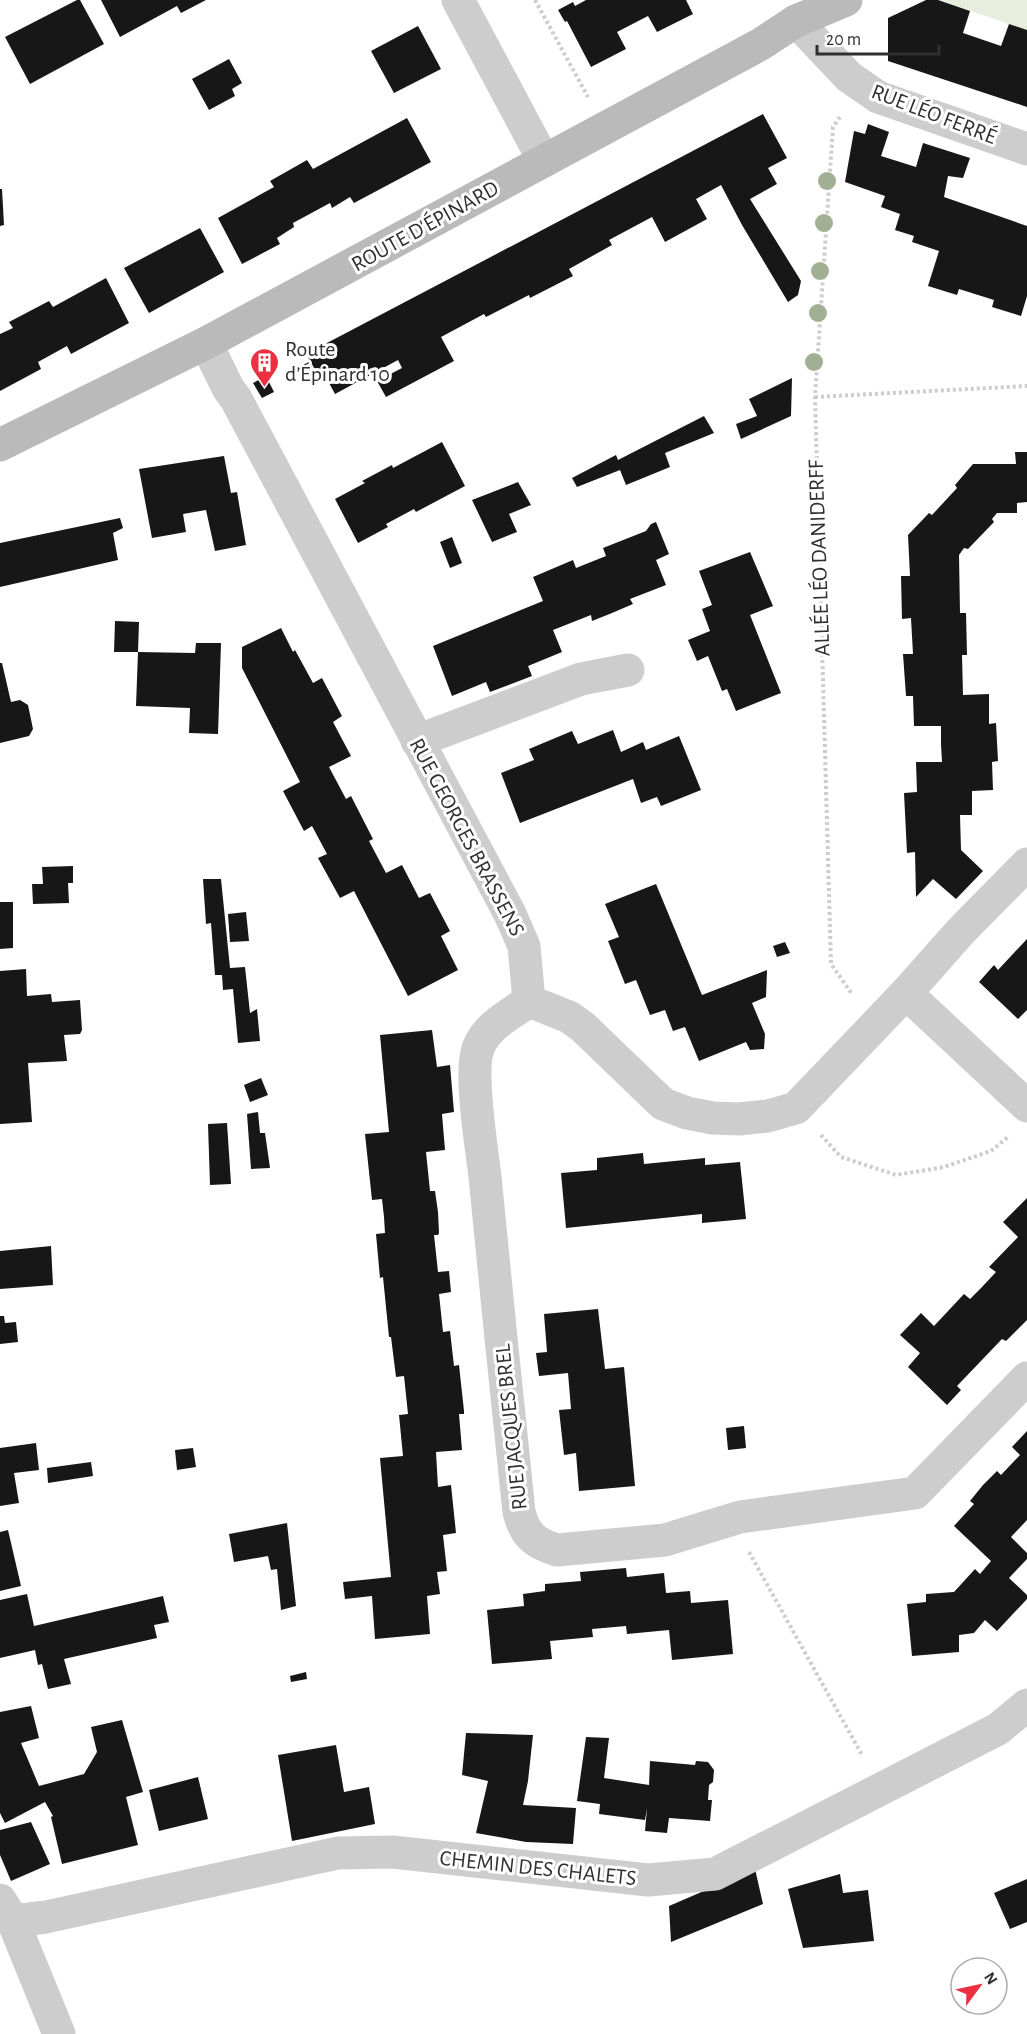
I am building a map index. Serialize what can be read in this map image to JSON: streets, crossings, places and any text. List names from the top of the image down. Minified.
{"streets":{"main road":["ROUTE D'ÉPINARD"],"street":["RUE LÉO FERRÉ","RUE GEORGES BRASSENS","RUE JACQUES BREL","CHEMIN DES CHALETS"],"path":["ALLÉE LÉO DANIDERFF"]},"crossings":[["RUE LÉO FERRÉ","ROUTE D'ÉPINARD"],["ROUTE D'ÉPINARD","RUE GEORGES BRASSENS"],["RUE GEORGES BRASSENS","RUE JACQUES BREL"]],"places":{"building":["Route d’Épinard 10"]},"scale_bar":"20 m","north":"top right"}
